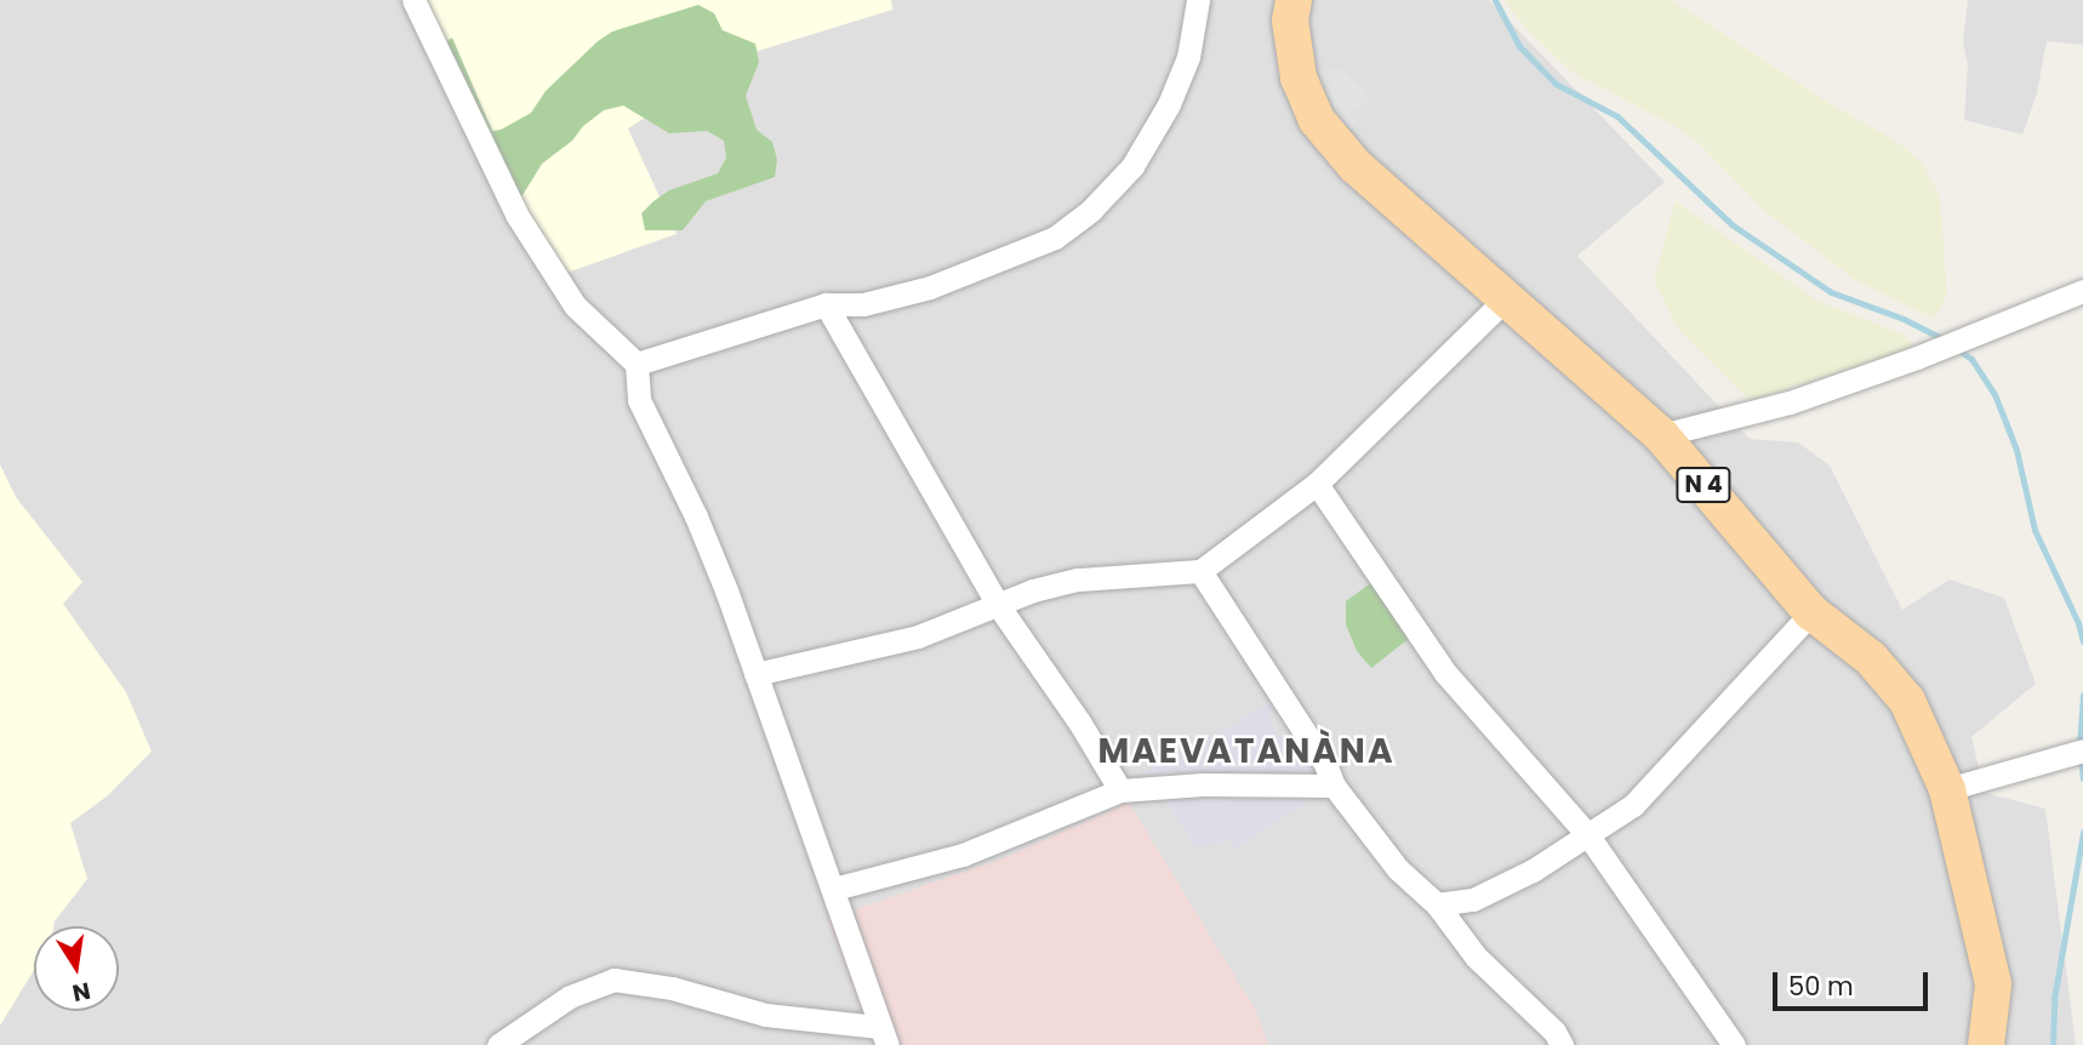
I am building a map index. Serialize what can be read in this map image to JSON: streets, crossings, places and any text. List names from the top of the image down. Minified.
{"streets":{"main road":["N 4"]},"districts":["MAEVATANÀNA"],"scale_bar":"50 m","north":"bottom"}
